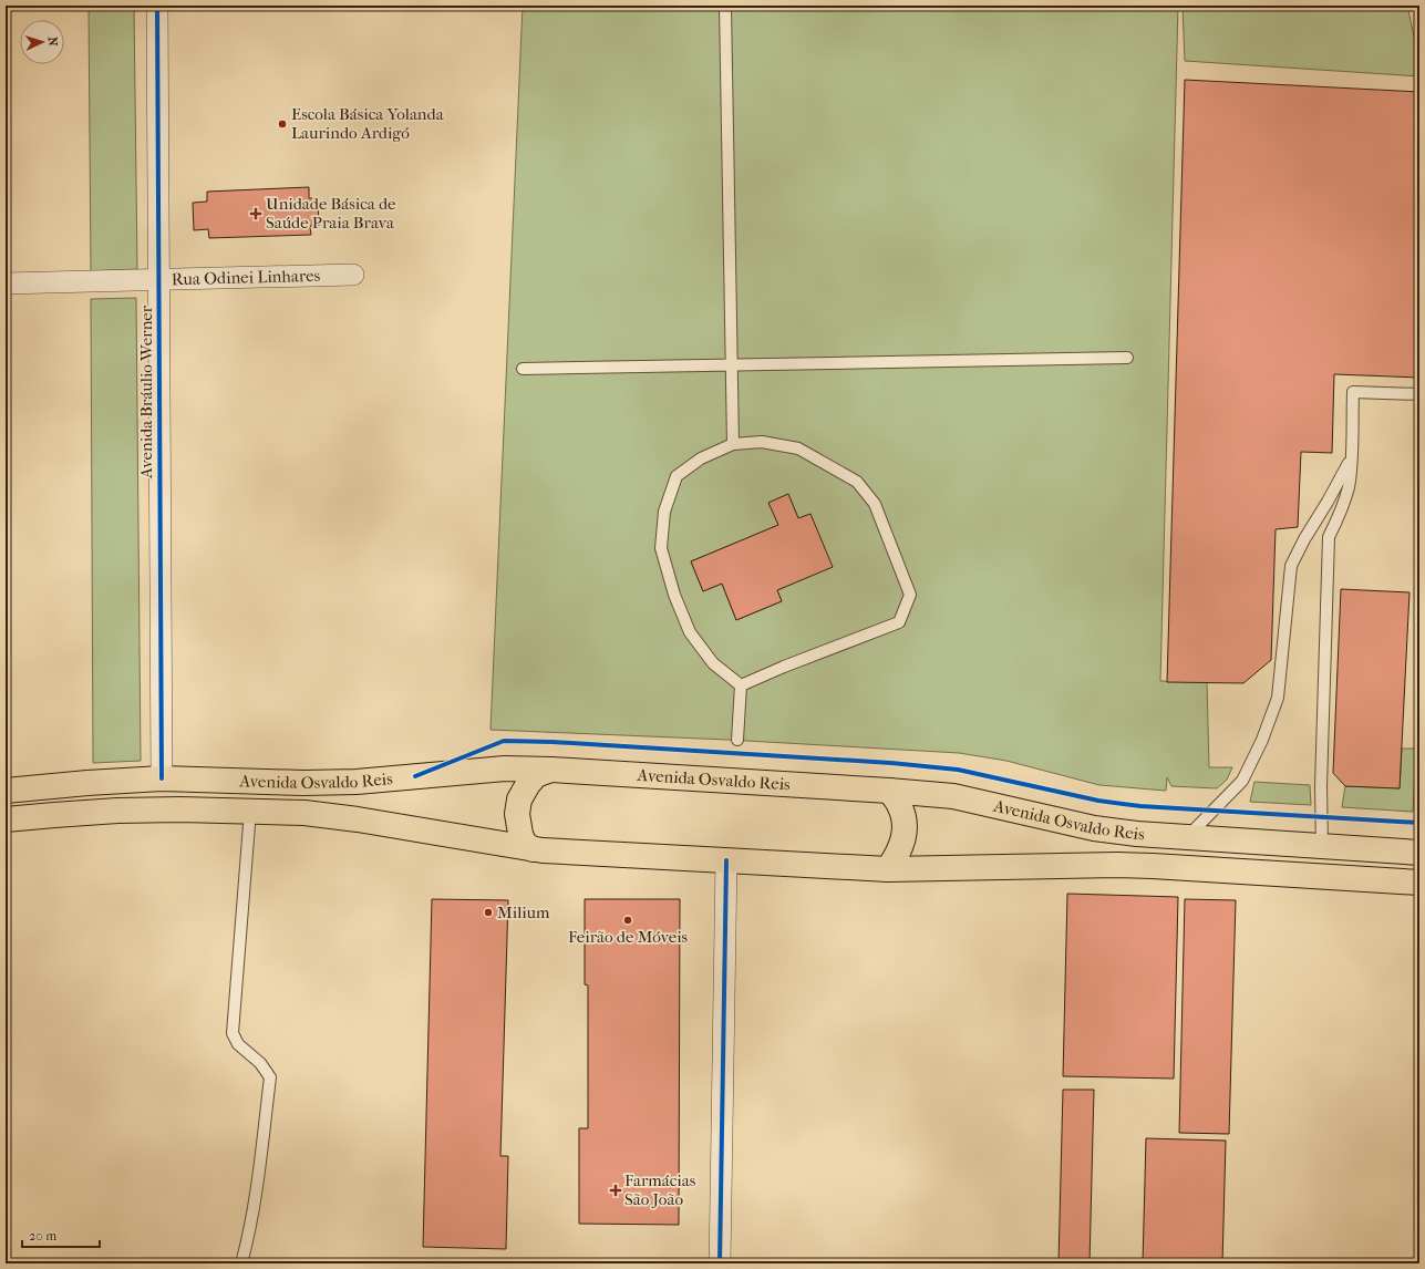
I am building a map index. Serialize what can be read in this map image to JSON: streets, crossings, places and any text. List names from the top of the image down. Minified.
{"streets":{"main road":["Avenida Osvaldo Reis"],"street":["Rua Odinei Linhares","Avenida Bráulio Werner"]},"crossings":[["Rua Odinei Linhares","Avenida Bráulio Werner"],["Avenida Bráulio Werner","Avenida Osvaldo Reis"]],"places":{"other":["Escola Básica Yolanda Laurindo Ardigó","Milium","Feirão de Móveis"],"health":["Unidade Básica de Saúde Praia Brava","Farmácias São João"]},"scale_bar":"20 m","north":"right"}
